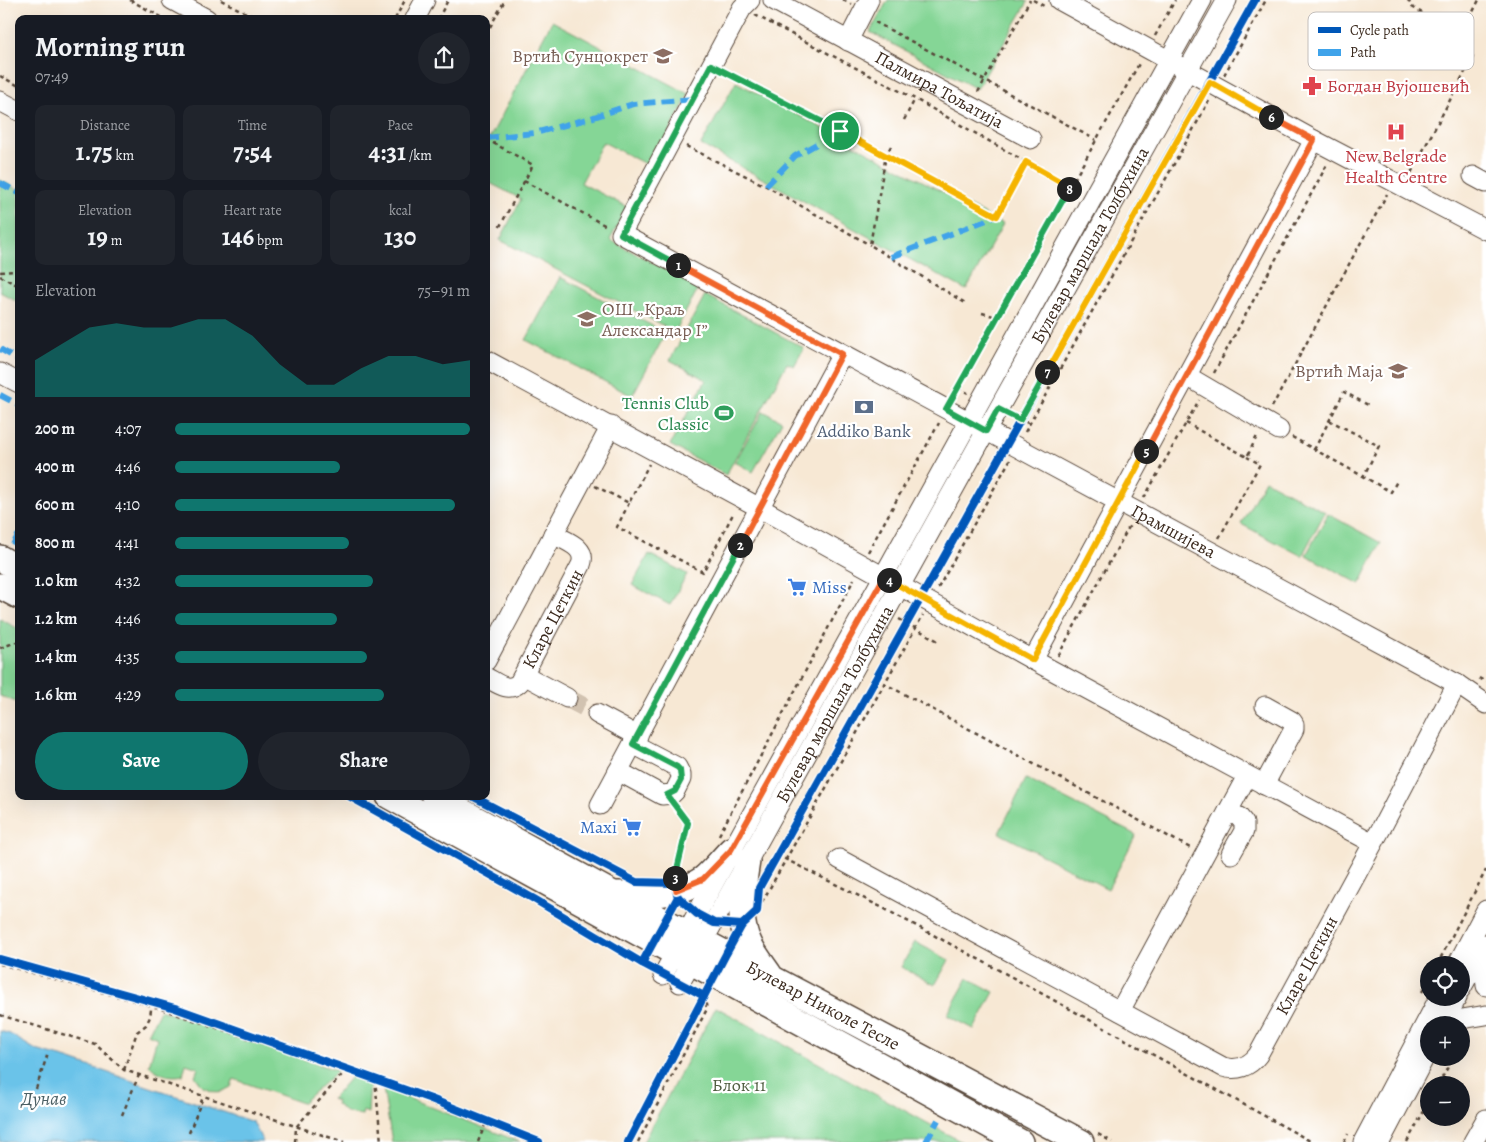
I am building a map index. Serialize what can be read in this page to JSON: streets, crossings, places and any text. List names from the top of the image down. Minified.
{"streets":{"main road":["Булевар Николе Тесле"],"street":["Палмира Тољатија","Булевар маршала Толбухина","Грамшијева","Кларе Цеткин"]},"crossings":[["Булевар маршала Толбухина","Грамшијева"],["Булевар маршала Толбухина","Булевар Николе Тесле"],["Грамшијева","Кларе Цеткин"]],"water":["Дунав"],"parks":["Блок 11"],"places":{"school or university":["Вртић Сунцокрет","ОШ „Краљ Александар I”","Вртић Маја"],"pharmacy":["Богдан Вујошевић"],"hospital":["New Belgrade Health Centre"],"bank":["Addiko Bank"],"sports":["Tennis Club Classic"],"supermarket":["Miss","Maxi"]},"legend":["Cycle path","Path"],"page":{"heading":["Morning run","07:49"],"stats":[["Distance","1.75 km"],["Time","7:54"],["Pace","4:31 /km"],["Elevation","19 m"],["Heart rate","146 bpm"],["kcal","130"]],"pins":["6","8","1","7","5","2","4","3"],"chart":["Elevation","75–91 m"],"list":[{"name":"200 m","note":"4:07"},{"name":"400 m","note":"4:46"},{"name":"600 m","note":"4:10"},{"name":"800 m","note":"4:41"},{"name":"1.0 km","note":"4:32"},{"name":"1.2 km","note":"4:46"},{"name":"1.4 km","note":"4:35"},{"name":"1.6 km","note":"4:29"}],"buttons":["Save","Share"],"map_buttons":["+","−"]}}
